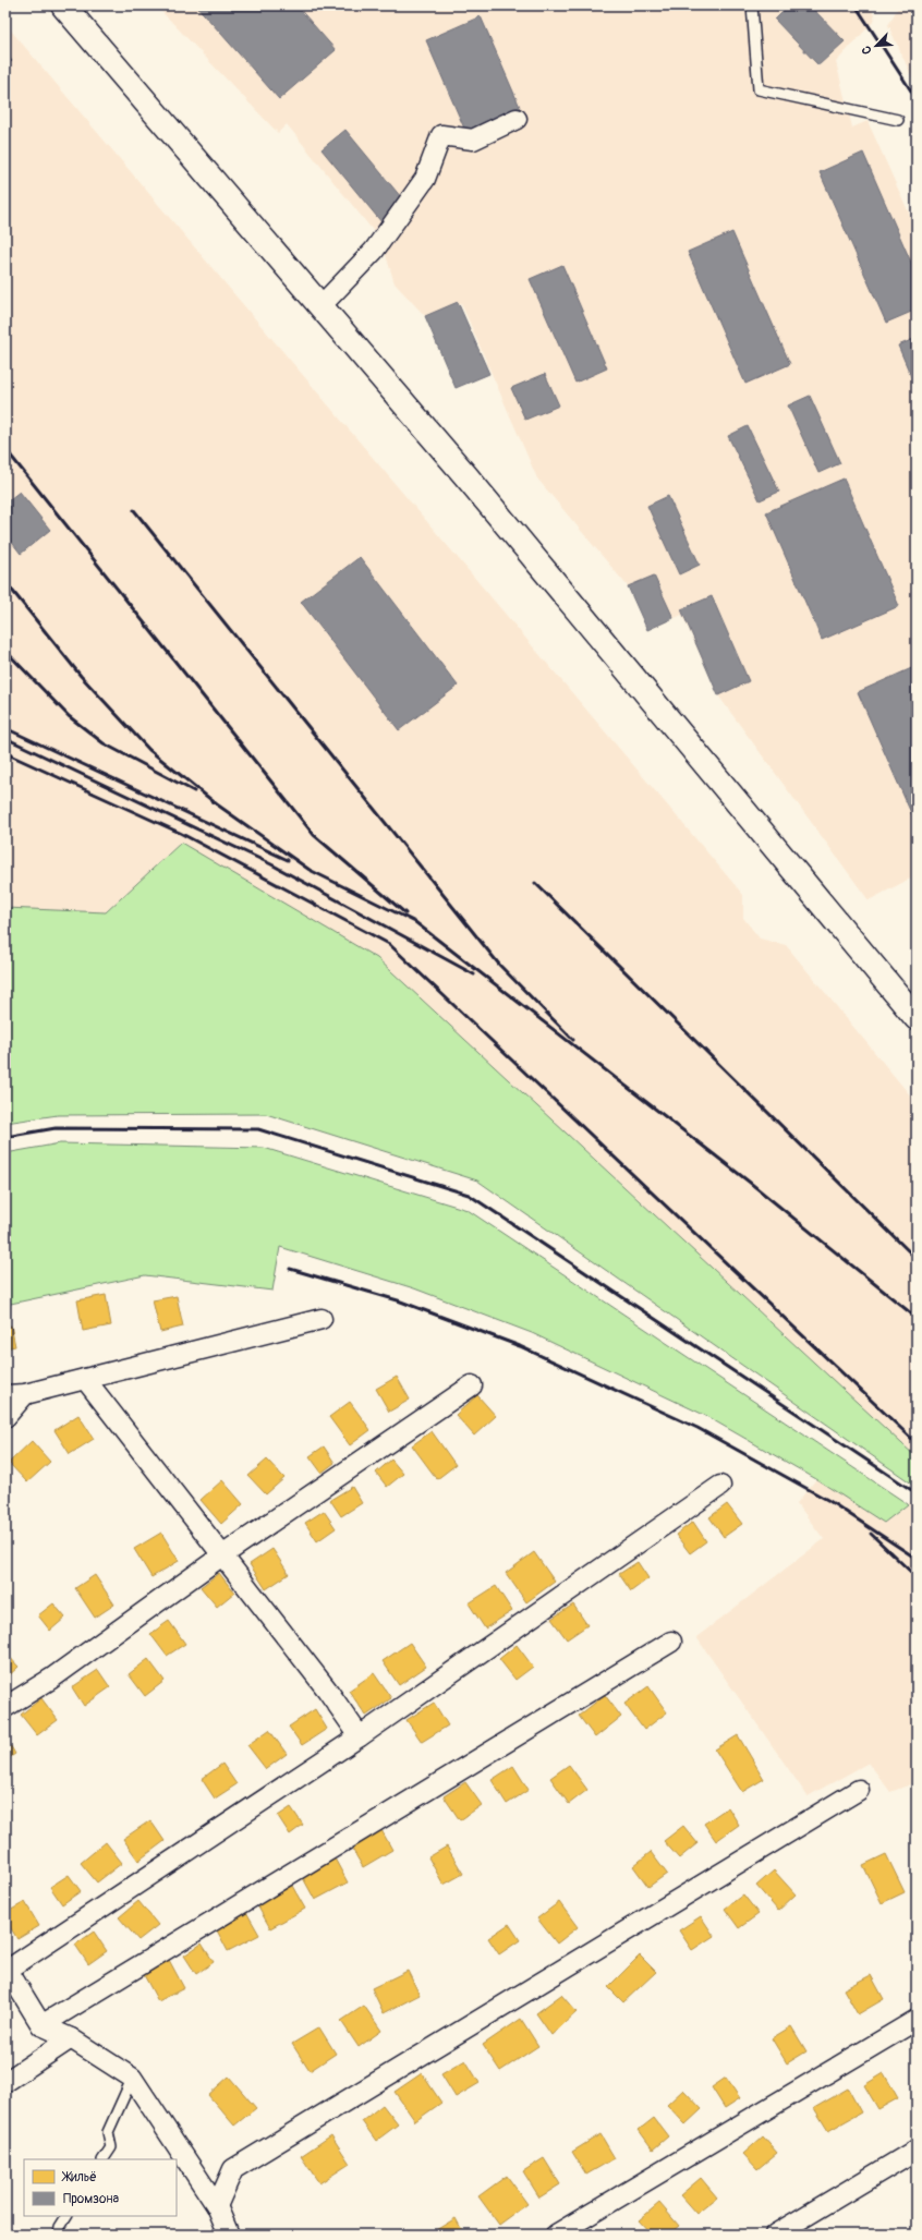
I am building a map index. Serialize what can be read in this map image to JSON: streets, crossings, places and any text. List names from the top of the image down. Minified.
{"legend":["Жильё","Промзона"],"north":"bottom left"}
